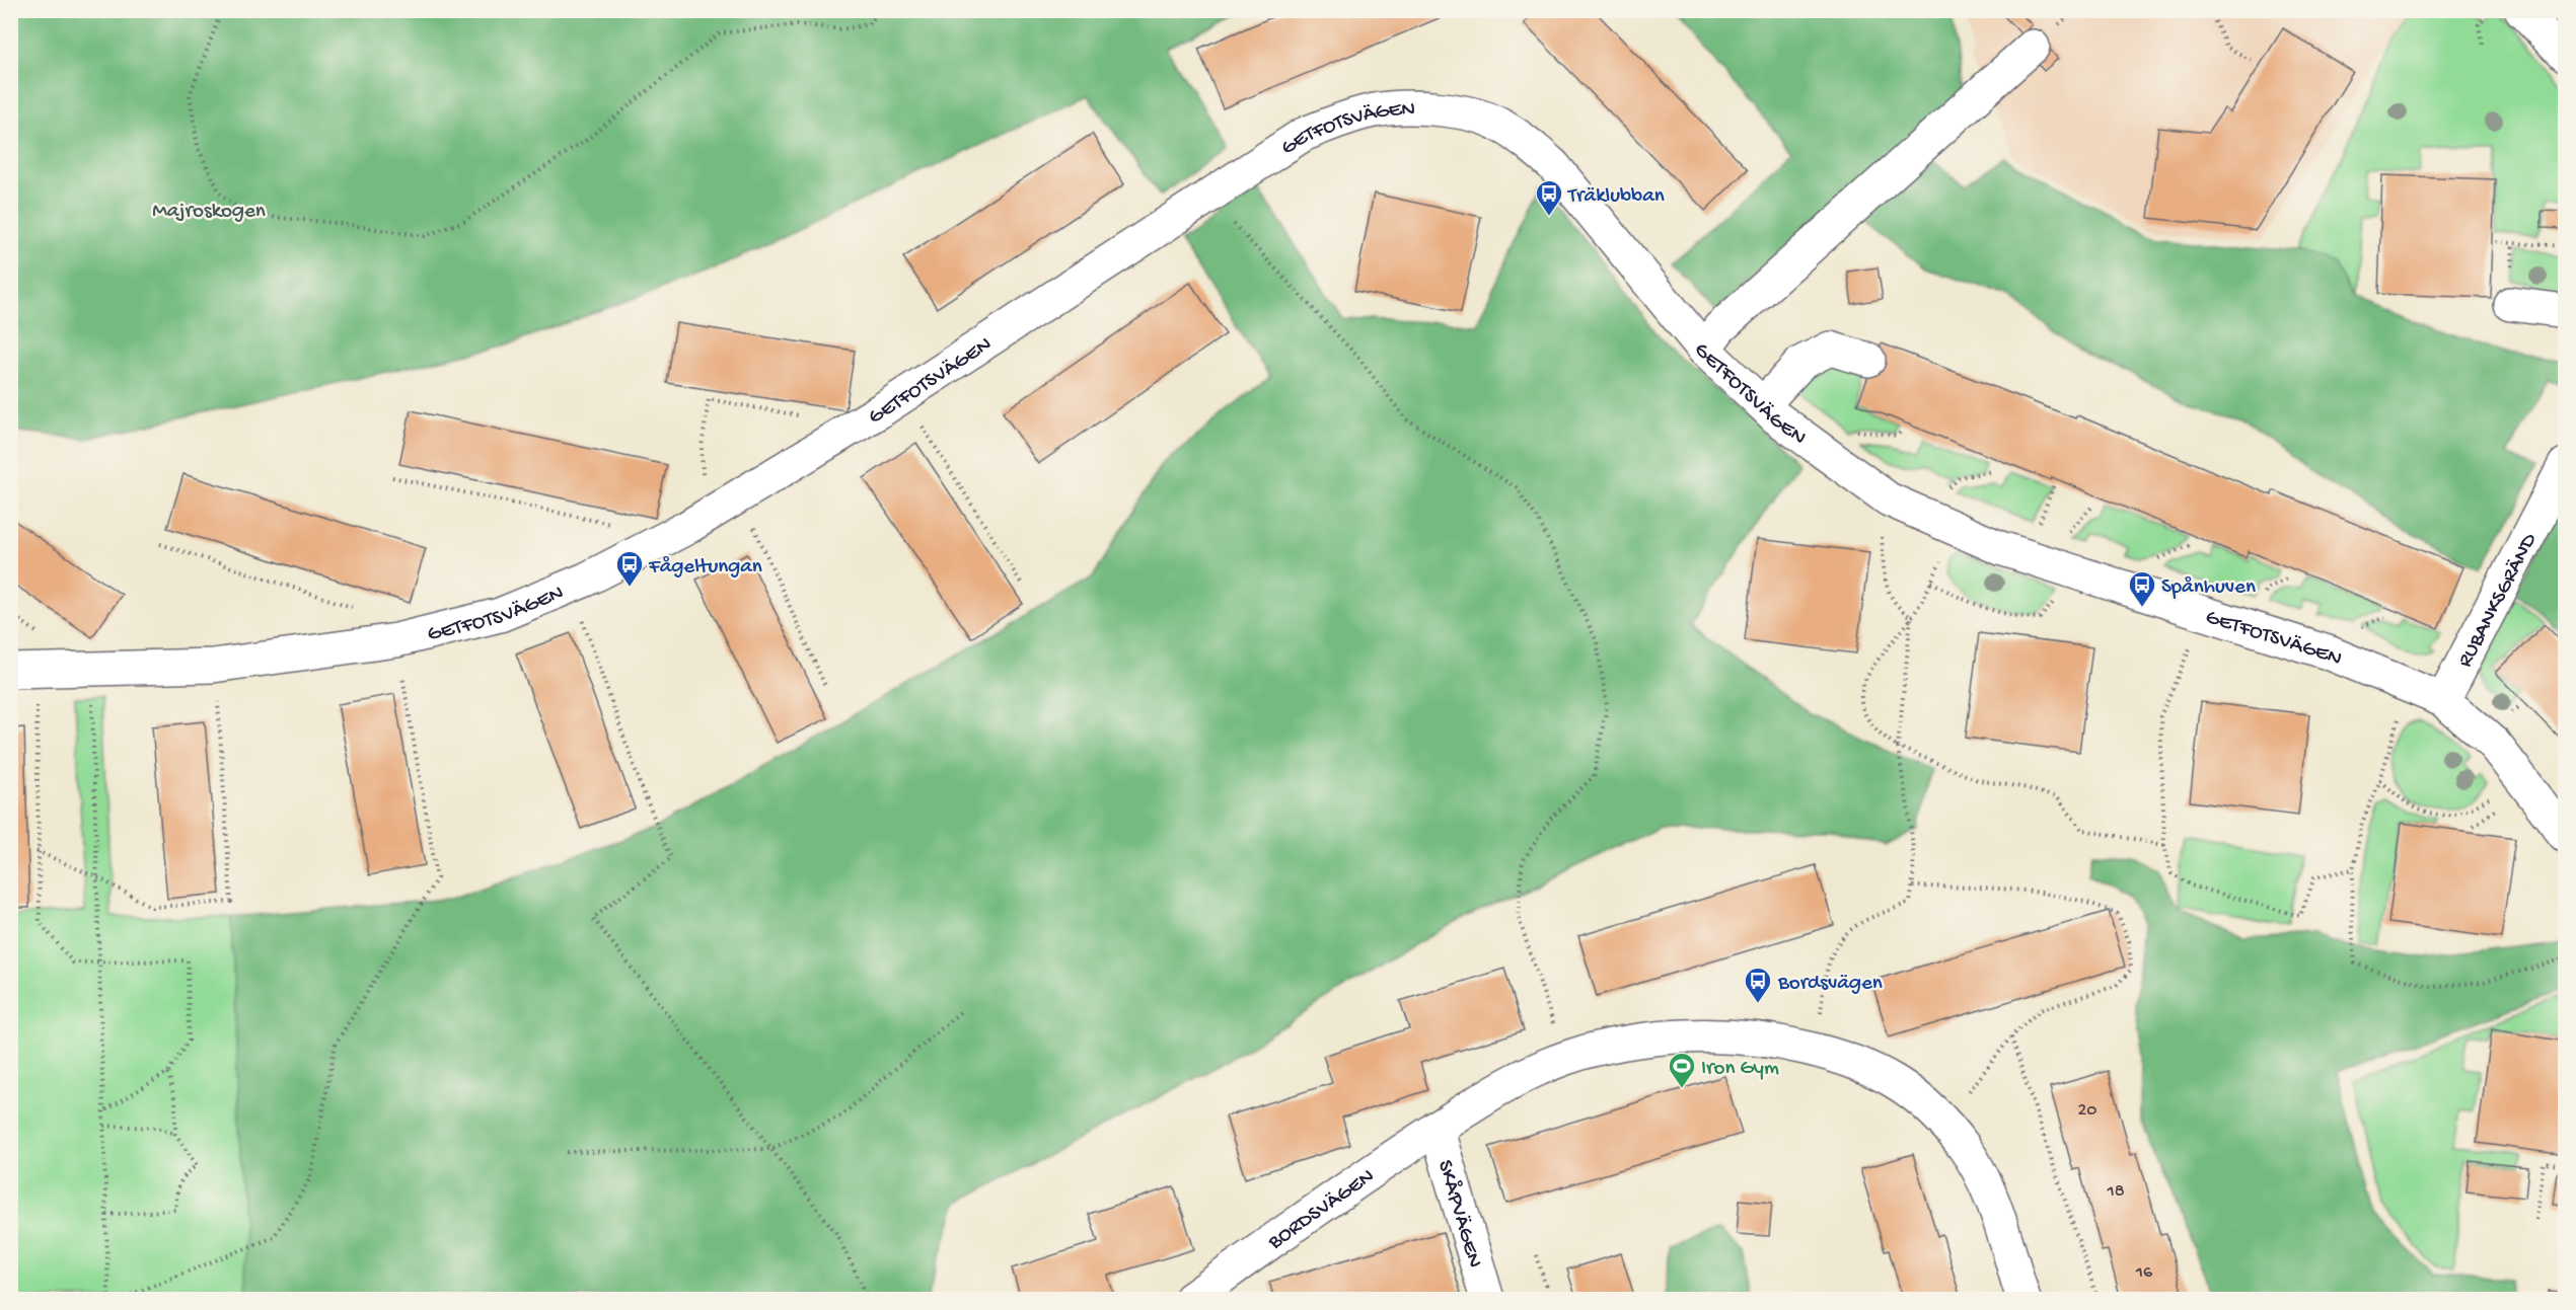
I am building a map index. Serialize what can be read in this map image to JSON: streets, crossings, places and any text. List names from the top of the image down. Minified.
{"streets":{"street":["GETFOTSVÄGEN","RUBANKSGRÄND","BORDSVÄGEN","SKÅPVÄGEN"]},"crossings":[["GETFOTSVÄGEN","RUBANKSGRÄND"],["BORDSVÄGEN","SKÅPVÄGEN"]],"parks":["Majroskogen"],"places":{"bus stop":["Träklubban","Fågeltungan","Spånhuven","Bordsvägen"],"sports":["Iron Gym"]},"house_numbers":["20","18","16"]}
